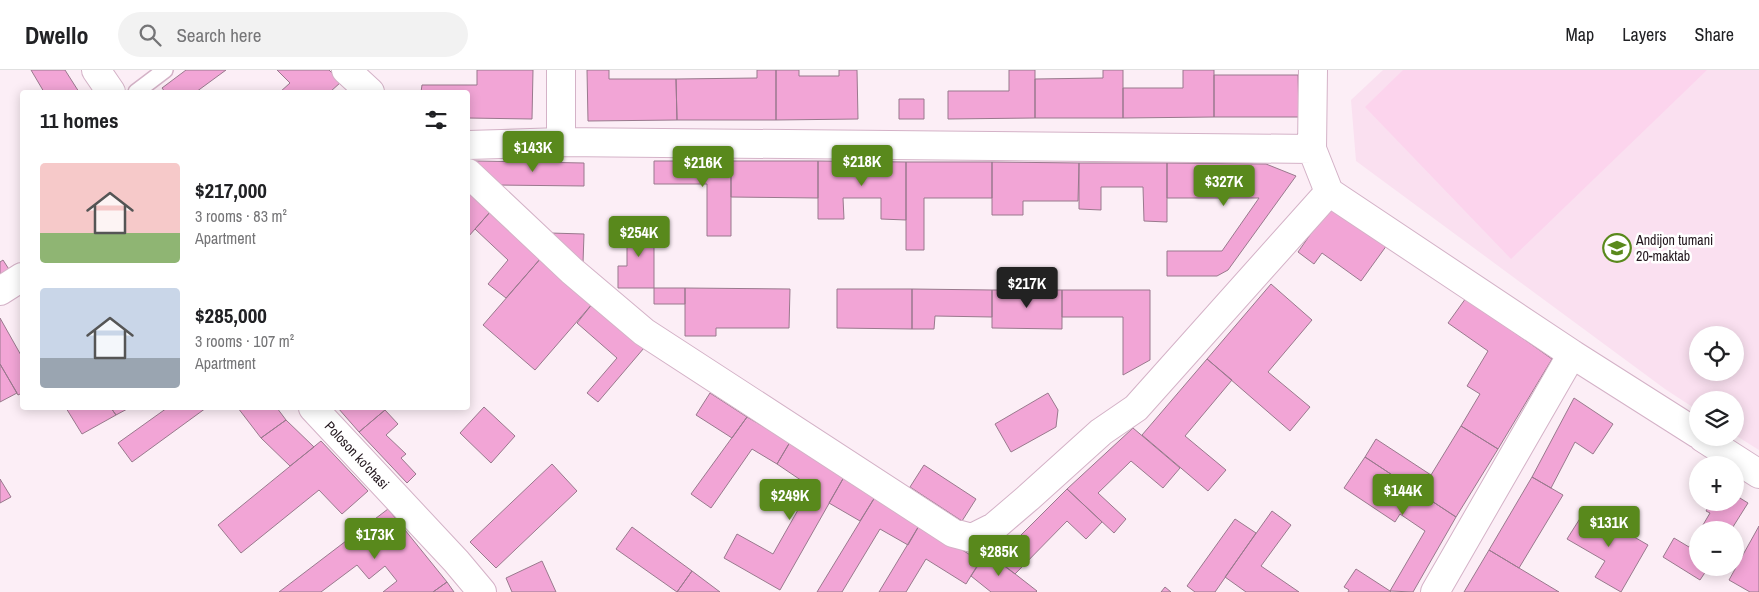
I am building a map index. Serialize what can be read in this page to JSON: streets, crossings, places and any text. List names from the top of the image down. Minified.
{"streets":{"street":["Poloson ko'chasi"]},"places":{"school or university":["Andijon tumani 20-maktab"]},"page":{"header":"Dwello","search":"Search here","nav":["Map","Layers","Share"],"heading":"11 homes","price":["$143K","$218K","$216K","$327K","$254K","$217K","$144K","$249K","$131K","$173K","$285K"],"list":[{"name":"$217,000","note":"3 rooms · 83 m² · Apartment"},{"name":"$285,000","note":"3 rooms · 107 m² · Apartment"}],"map_buttons":["+","−"]}}
